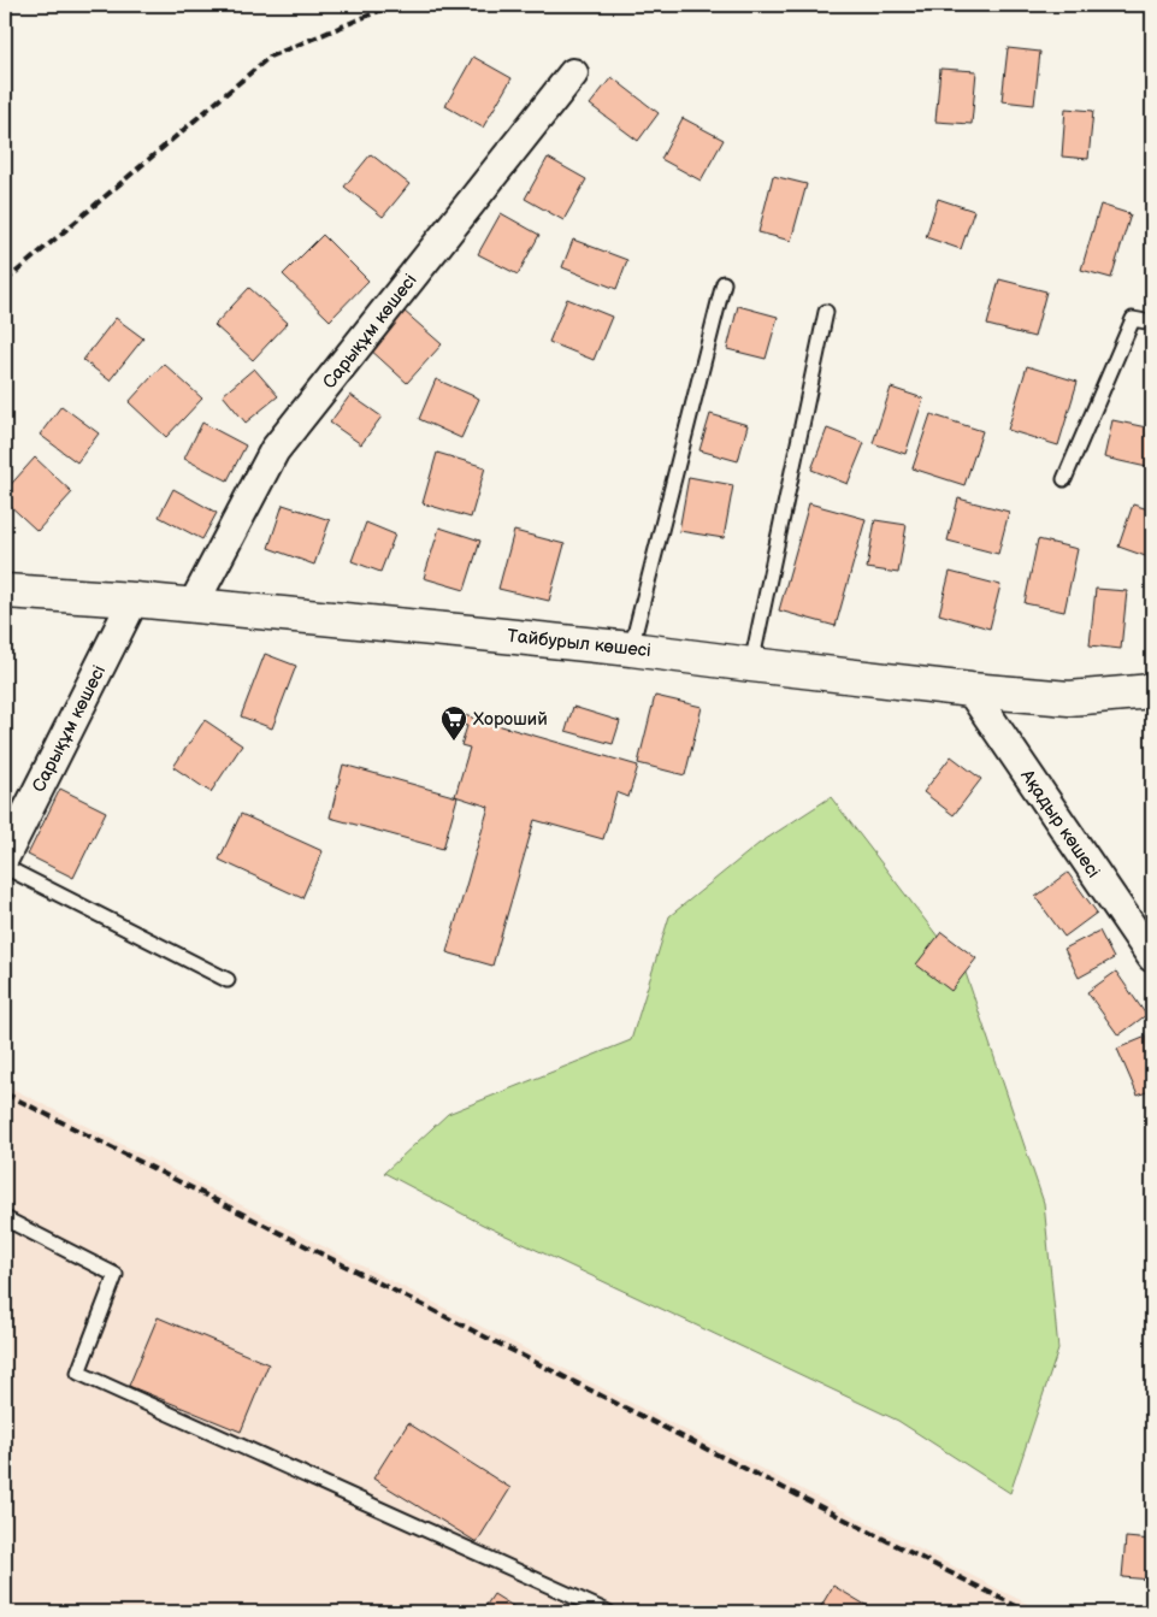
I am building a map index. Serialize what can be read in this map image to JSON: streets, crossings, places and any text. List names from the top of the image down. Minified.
{"streets":{"main road":["Тайбурыл көшесі"],"street":["Сарықұм көшесі","Ақадыр көшесі"]},"crossings":[["Сарықұм көшесі","Тайбурыл көшесі"],["Тайбурыл көшесі","Ақадыр көшесі"]],"places":{"supermarket":["Хороший"]}}
